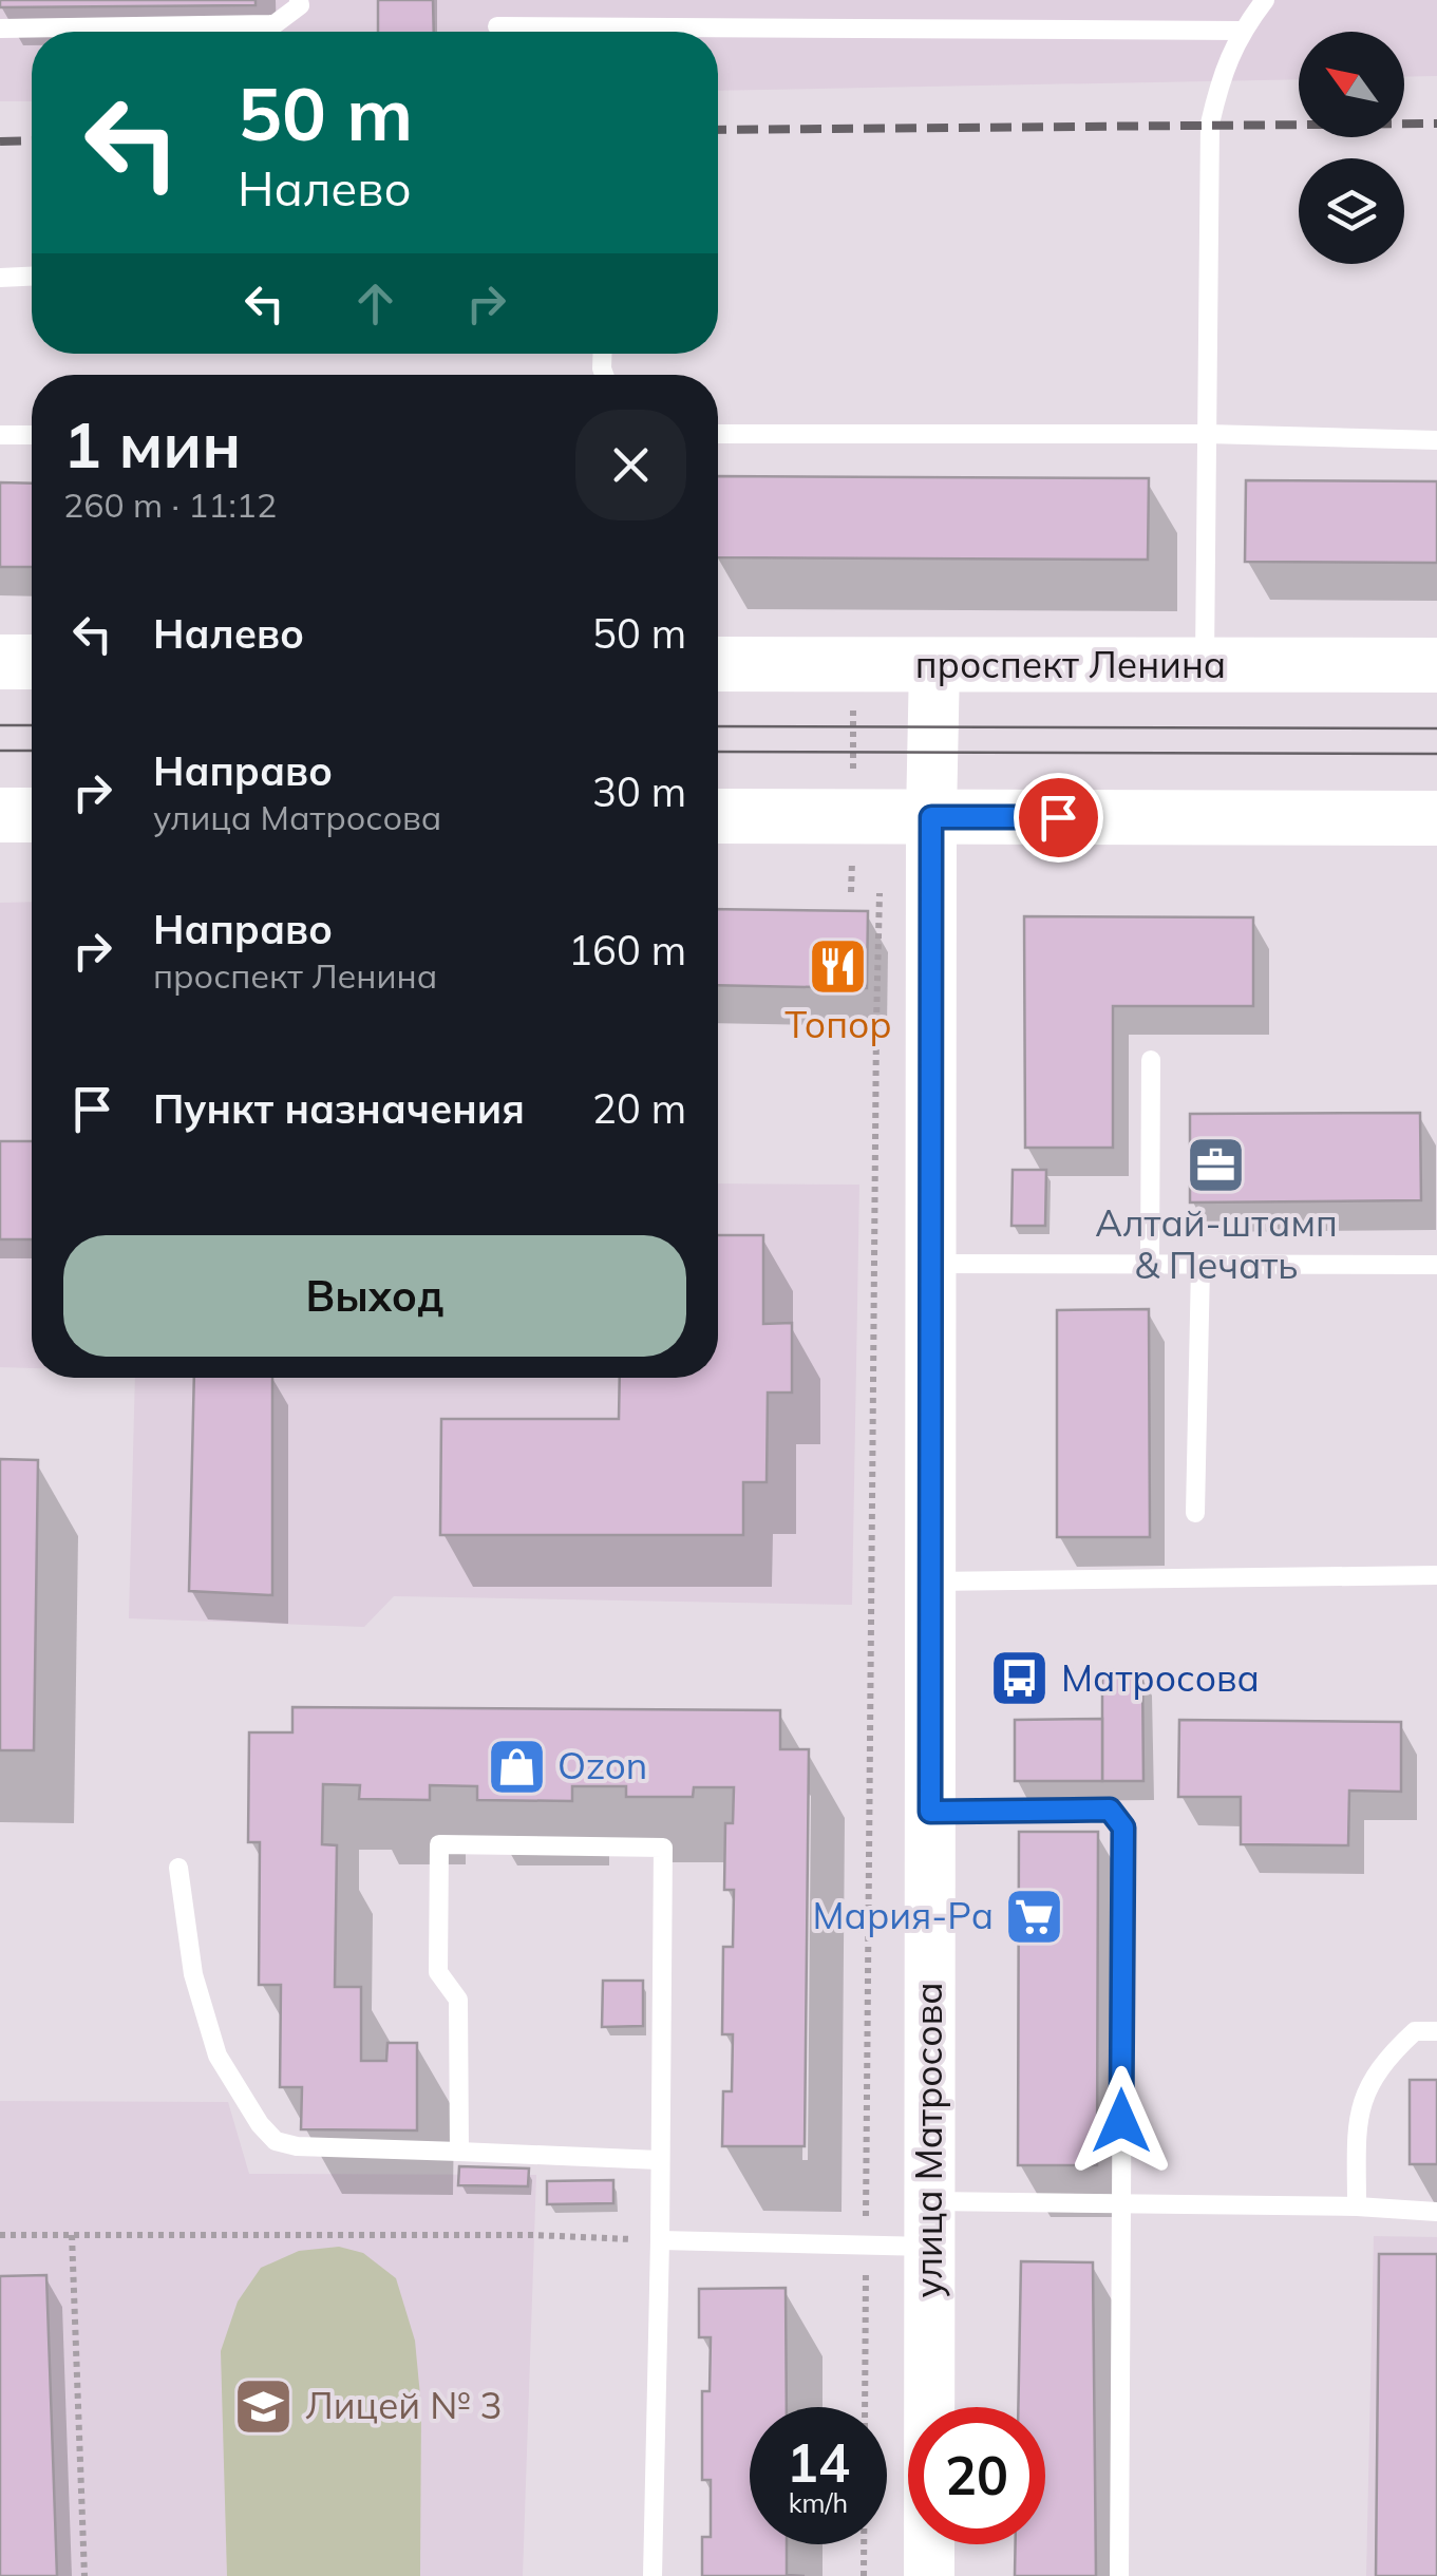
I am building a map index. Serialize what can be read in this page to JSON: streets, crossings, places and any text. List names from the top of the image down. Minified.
{"streets":{"main road":["проспект Ленина"],"street":["улица Матросова"]},"crossings":[["проспект Ленина","улица Матросова"]],"places":{"restaurant":["Топор"],"office":["Алтай-штамп & Печать"],"bus stop":["Матросова"],"shop":["Ozon"],"supermarket":["Мария-Ра"],"school or university":["Лицей № 3"]},"north":"top left","page":{"turn":["50 m","Налево"],"heading":["1 мин","260 m · 11:12"],"list":[{"name":"Налево","value":"50 m"},{"name":"Направо","note":"улица Матросова","value":"30 m"},{"name":"Направо","note":"проспект Ленина","value":"160 m"},{"name":"Пункт назначения","value":"20 m"}],"buttons":"Выход","speed":"14 km/h","limit":"20"}}
